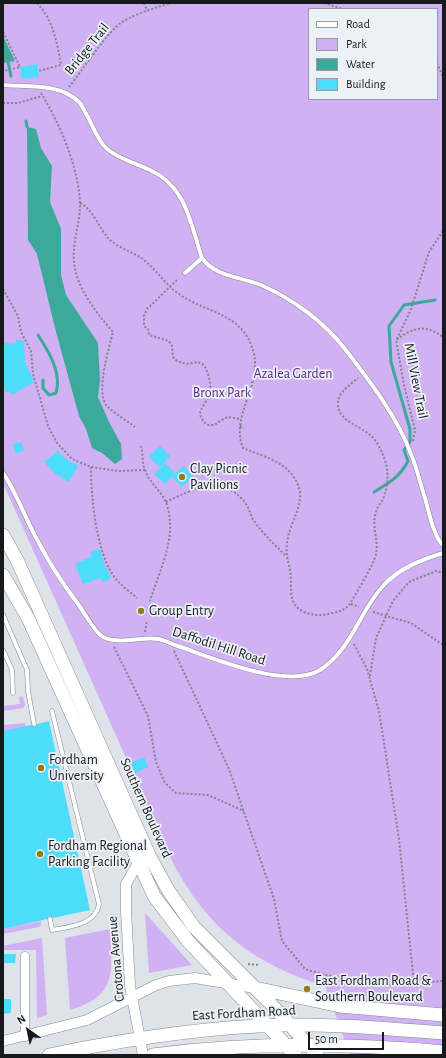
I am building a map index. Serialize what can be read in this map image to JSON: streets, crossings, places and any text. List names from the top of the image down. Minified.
{"streets":{"main road":["Southern Boulevard","East Fordham Road"],"street":["Crotona Avenue"],"lane":["Daffodil Hill Road"],"path":["Bridge Trail","Mill View Trail"]},"crossings":[["Southern Boulevard","Crotona Avenue"],["Southern Boulevard","East Fordham Road"],["Crotona Avenue","East Fordham Road"]],"parks":["Azalea Garden","Bronx Park"],"places":["Clay Picnic Pavilions","Group Entry","Fordham University","Fordham Regional Parking Facility","East Fordham Road & Southern Boulevard"],"legend":["Road","Park","Water","Building"],"scale_bar":"50 m","north":"top left"}
